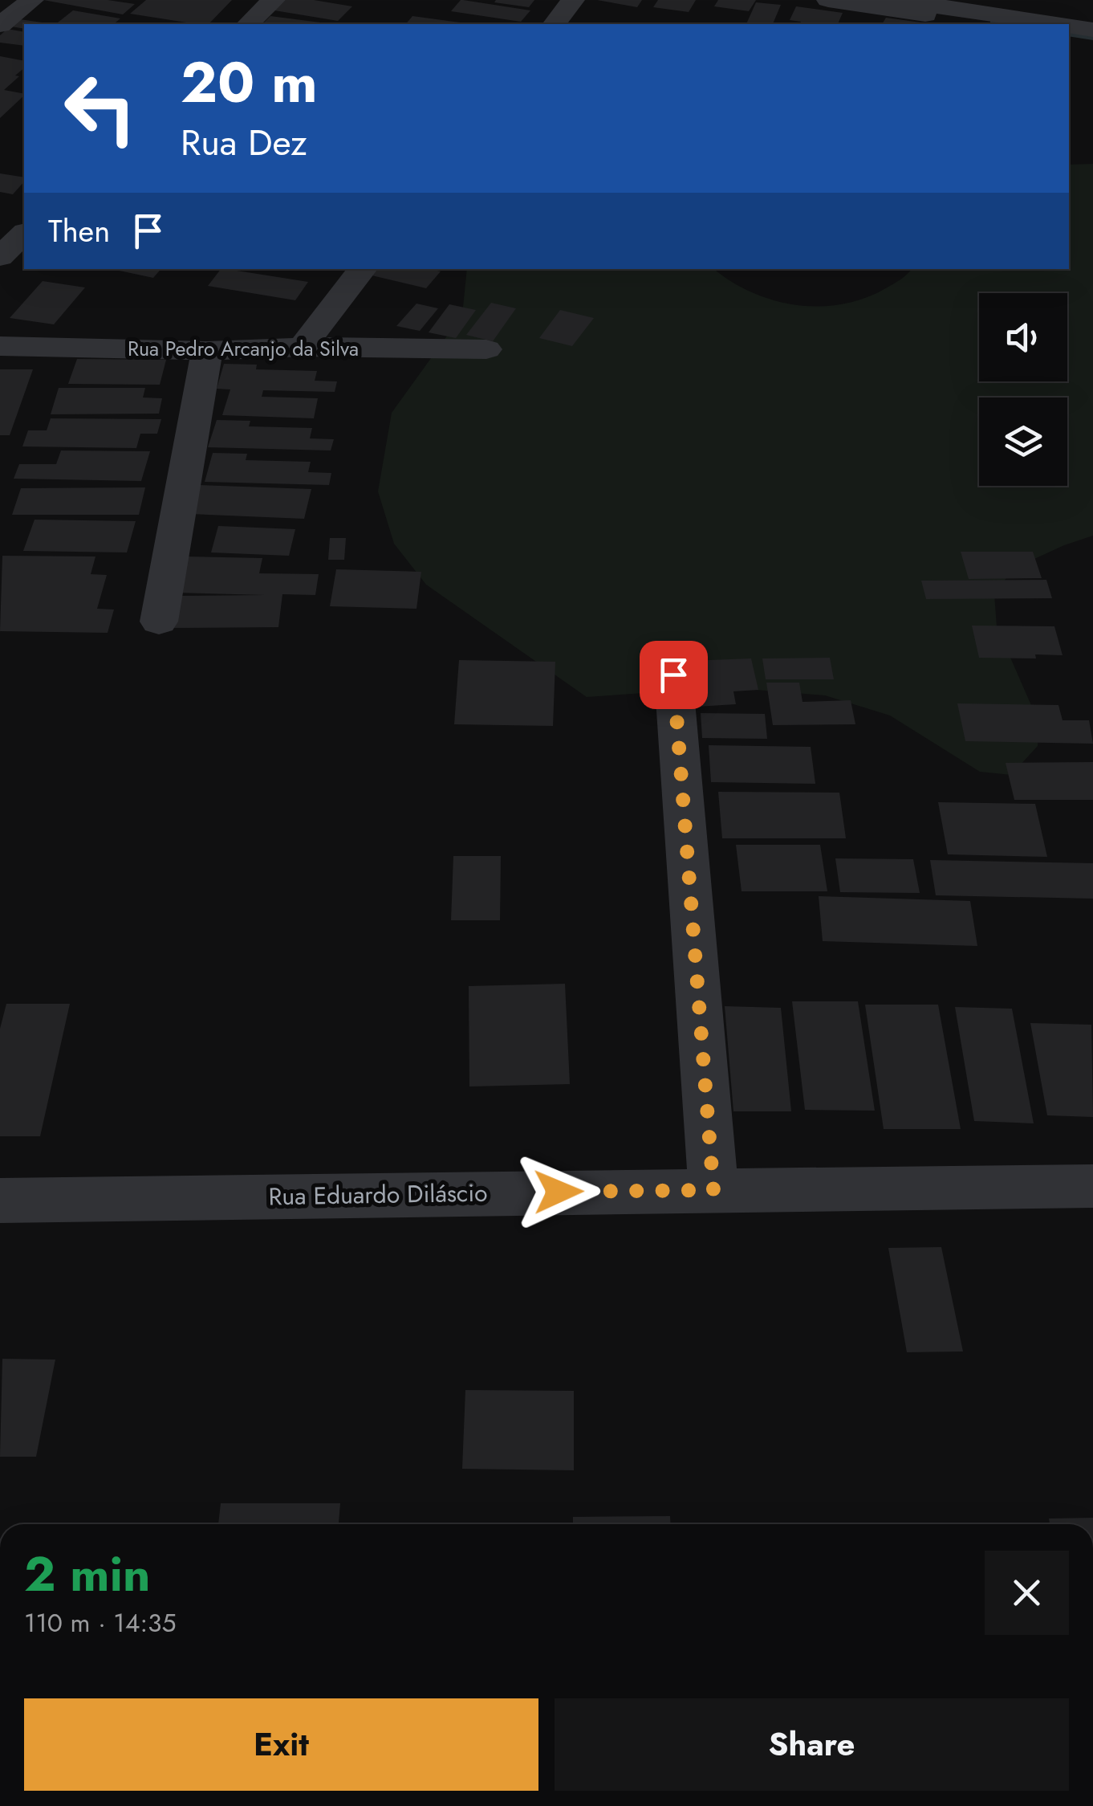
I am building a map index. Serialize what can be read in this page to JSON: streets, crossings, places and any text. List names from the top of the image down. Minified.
{"streets":{"street":["Rua Pedro Arcanjo da Silva","Rua Eduardo Diláscio"]},"page":{"turn":["20 m","Rua Dez"],"then":"Then","heading":["2 min","110 m · 14:35"],"buttons":["Exit","Share"]}}
